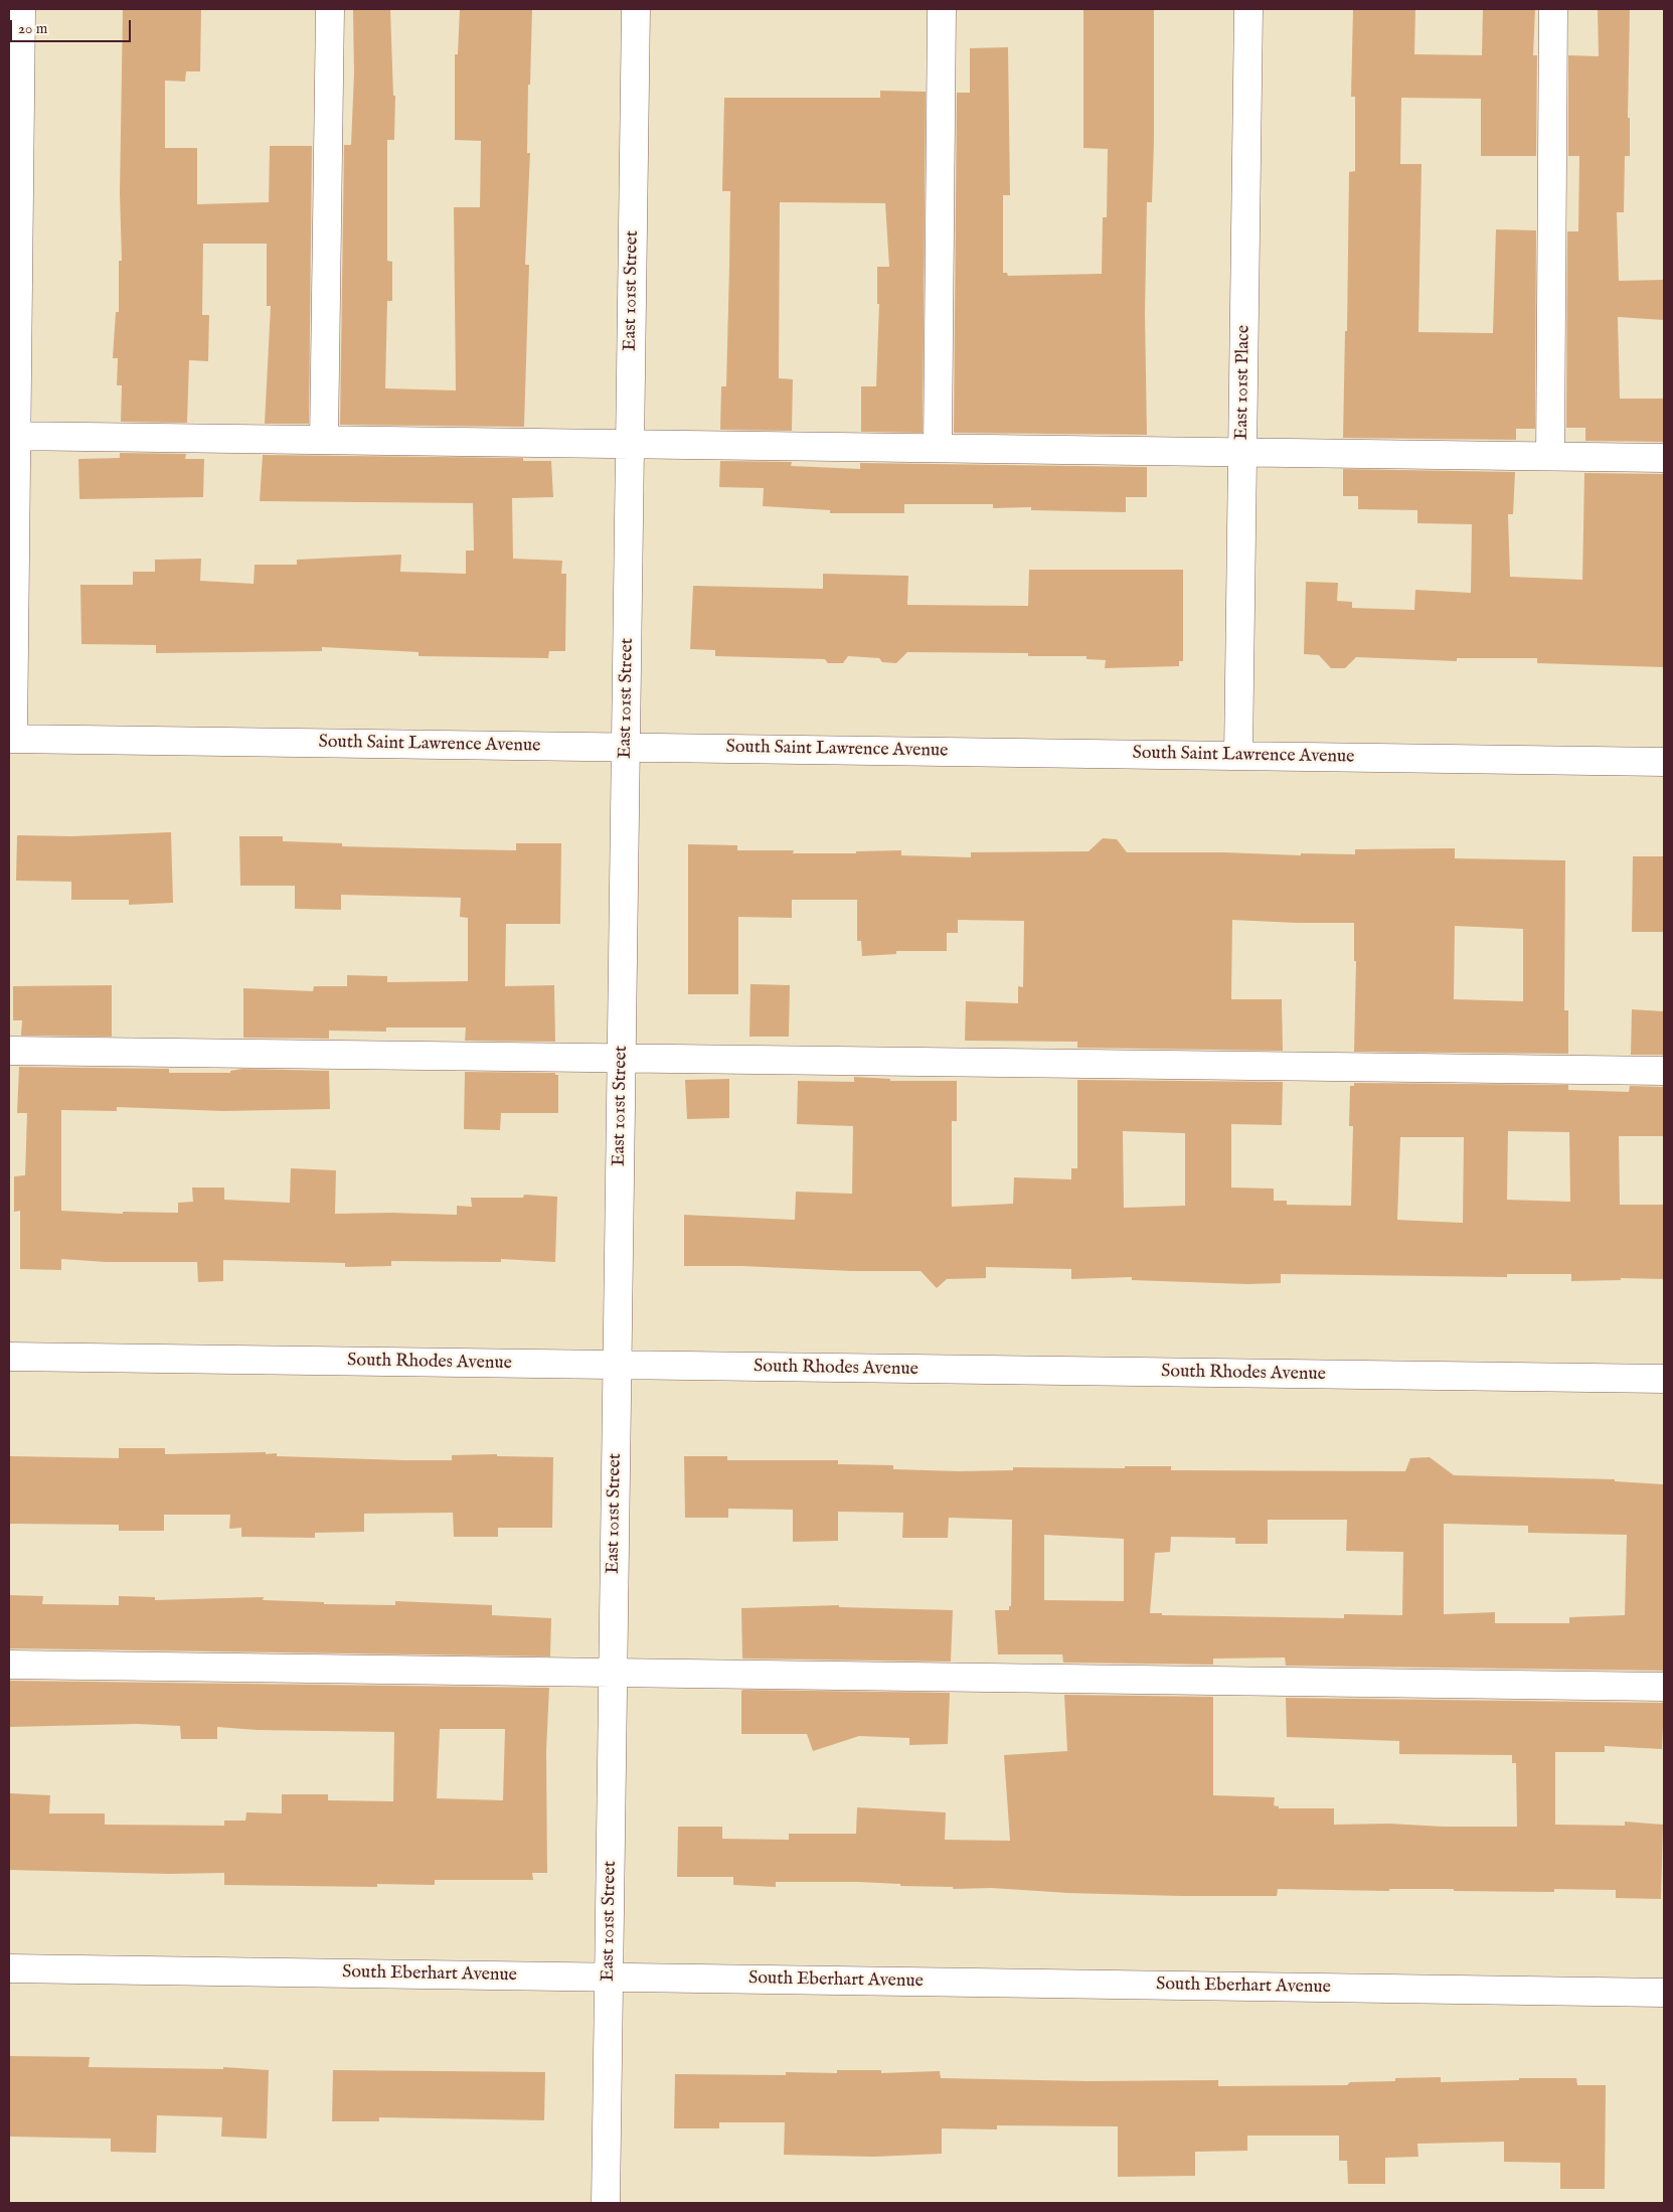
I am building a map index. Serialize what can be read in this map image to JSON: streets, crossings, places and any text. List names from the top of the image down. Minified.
{"streets":{"street":["East 101st Street","East 101st Place","South Saint Lawrence Avenue","South Rhodes Avenue","South Eberhart Avenue"]},"crossings":[["East 101st Street","South Saint Lawrence Avenue"],["East 101st Street","South Rhodes Avenue"],["East 101st Street","South Eberhart Avenue"],["East 101st Place","South Saint Lawrence Avenue"]],"scale_bar":"20 m"}
